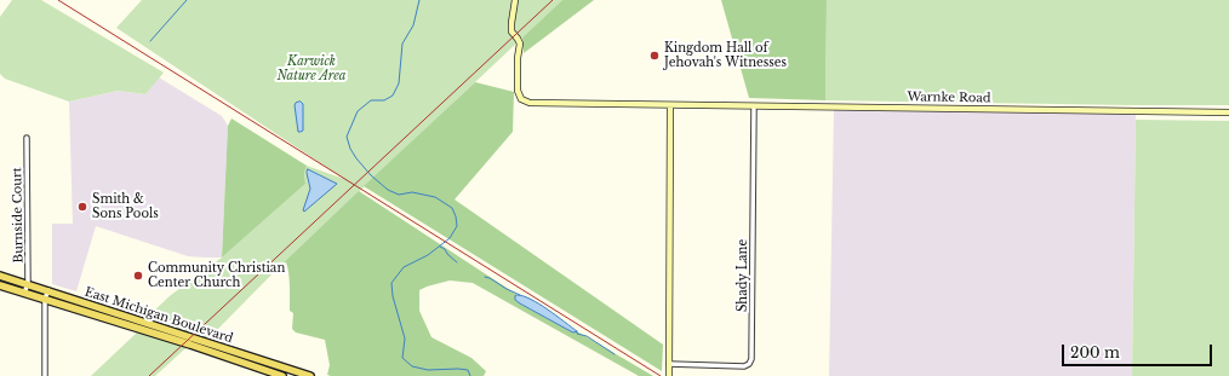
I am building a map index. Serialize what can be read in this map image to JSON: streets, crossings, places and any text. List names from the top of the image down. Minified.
{"streets":{"main road":["East Michigan Boulevard"],"street":["Warnke Road","Burnside Court","Shady Lane"]},"crossings":[["Warnke Road","Shady Lane"],["Burnside Court","East Michigan Boulevard"]],"parks":["Karwick Nature Area"],"places":["Kingdom Hall of Jehovah's Witnesses","Smith & Sons Pools","Community Christian Center Church"],"scale_bar":"200 m"}
